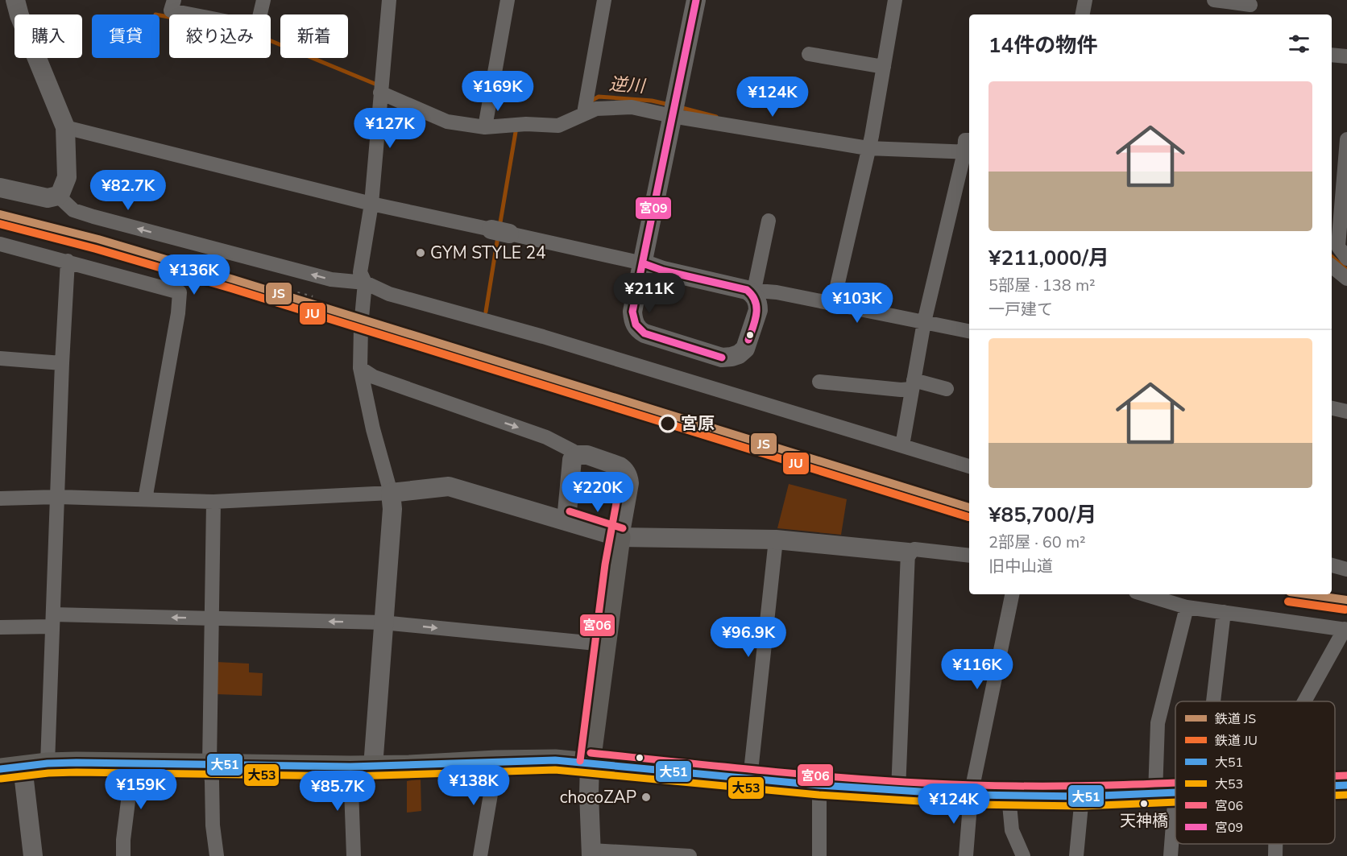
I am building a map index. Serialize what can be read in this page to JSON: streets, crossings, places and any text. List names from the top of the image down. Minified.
{"water":["逆川"],"places":["GYM STYLE 24","宮原","chocoZAP","天神橋"],"lines":["transit line 宮09","rail line JS","rail line JU","transit line 宮06","transit line 大51","transit line 大53"],"legend":["鉄道 JS","鉄道 JU","大51","大53","宮06","宮09"],"page":{"chip":["購入","賃貸","絞り込み","新着"],"heading":"14件の物件","price":["¥169K","¥124K","¥127K","¥82.7K","¥136K","¥211K","¥103K","¥220K","¥96.9K","¥116K","¥138K","¥159K","¥85.7K","¥124K"],"list":[{"name":"¥211,000/月","note":"5部屋 · 138 m² · 一戸建て"},{"name":"¥85,700/月","note":"2部屋 · 60 m² · 旧中山道"}]}}
